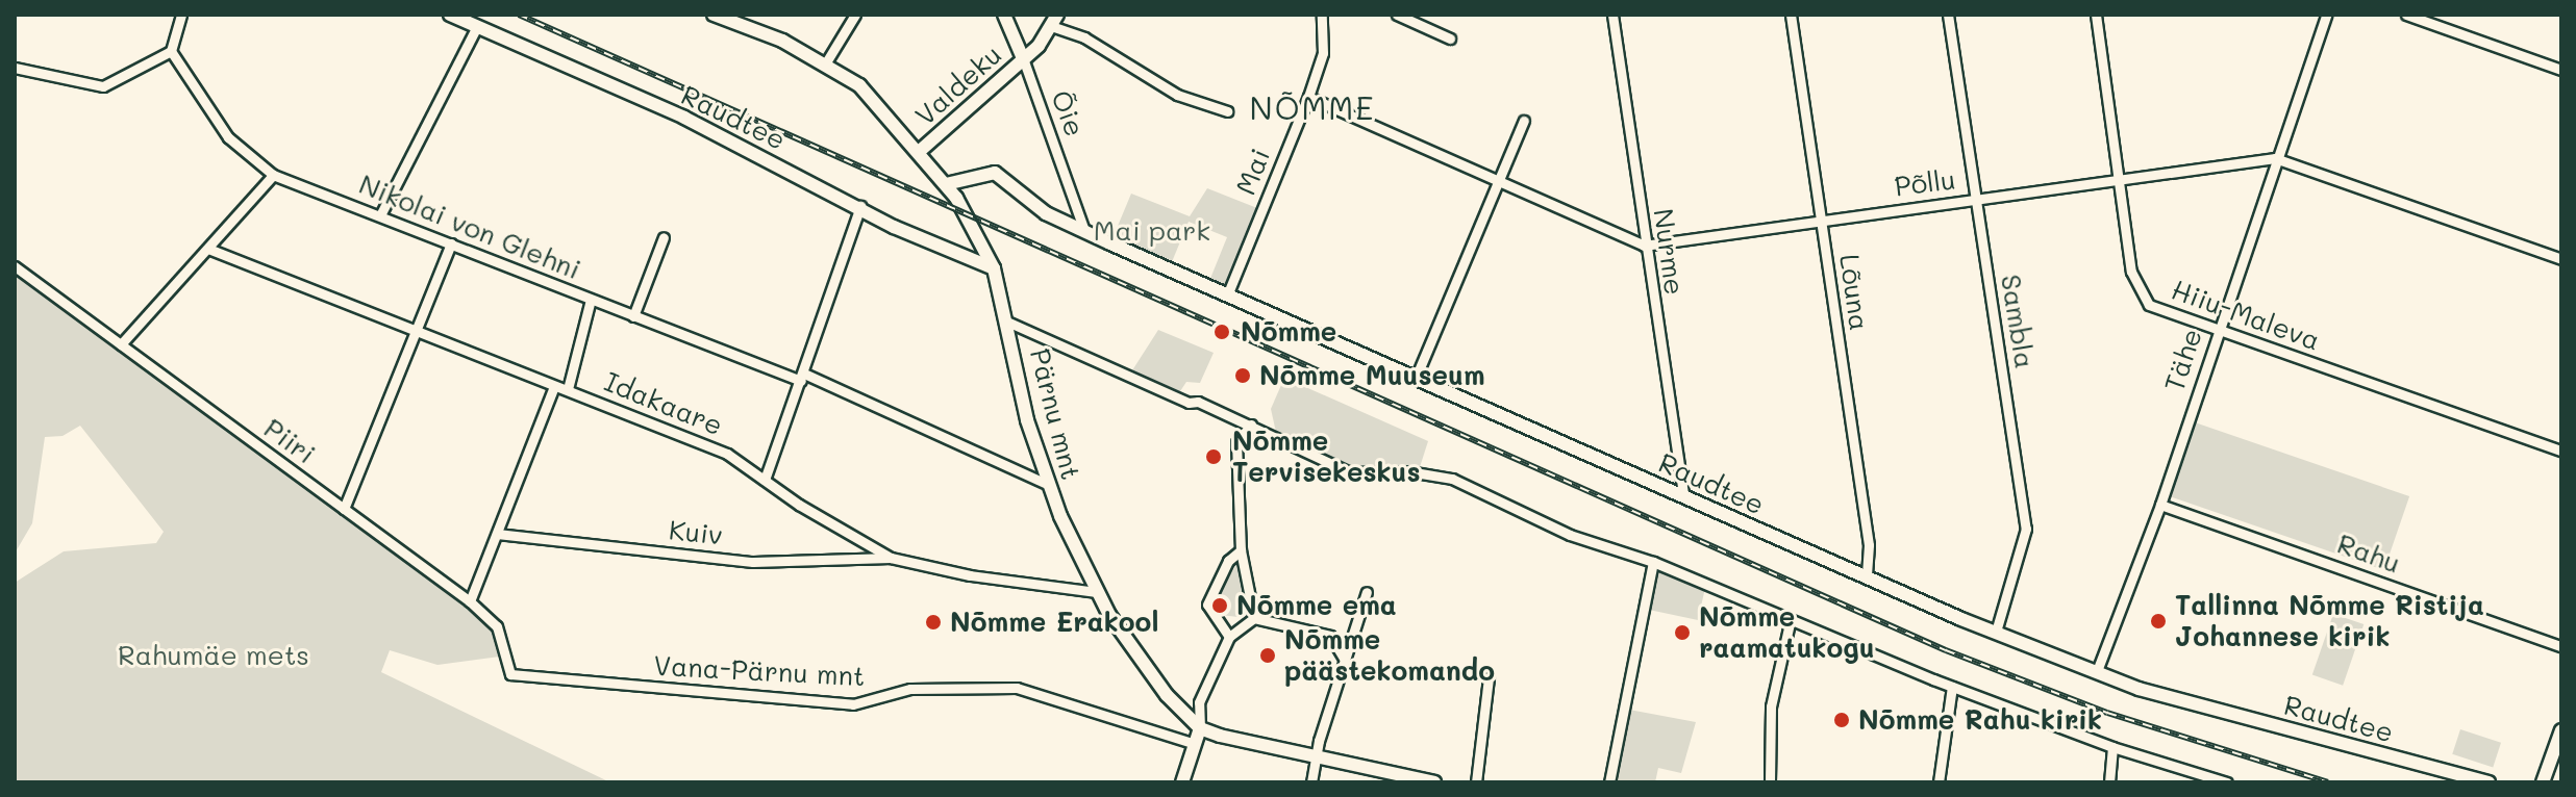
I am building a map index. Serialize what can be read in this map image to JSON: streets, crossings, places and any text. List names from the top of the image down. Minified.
{"streets":{"street":["Valdeku","Õie","Raudtee","Mai","Põllu","Nikolai von Glehni","Nurme","Lõuna","Hiiu-Maleva","Sambla","Tähe","Idakaare","Pärnu mnt","Piiri","Kuiv","Rahu","Vana-Pärnu mnt"]},"crossings":[["Valdeku","Õie"],["Valdeku","Pärnu mnt"],["Õie","Raudtee"],["Raudtee","Mai"],["Raudtee","Nurme"],["Raudtee","Lõuna"],["Raudtee","Sambla"],["Raudtee","Tähe"],["Raudtee","Pärnu mnt"],["Põllu","Nurme"],["Põllu","Lõuna"],["Põllu","Hiiu-Maleva"],["Põllu","Sambla"],["Põllu","Tähe"],["Nikolai von Glehni","Pärnu mnt"],["Hiiu-Maleva","Tähe"],["Tähe","Rahu"],["Idakaare","Pärnu mnt"],["Idakaare","Kuiv"],["Piiri","Vana-Pärnu mnt"]],"districts":["NÕMME"],"parks":["Mai park","Rahumäe mets"],"places":["Nõmme","Nõmme Muuseum","Nõmme Tervisekeskus","Nõmme ema","Tallinna Nõmme Ristija Johannese kirik","Nõmme Erakool","Nõmme raamatukogu","Nõmme päästekomando","Nõmme Rahu kirik"]}
